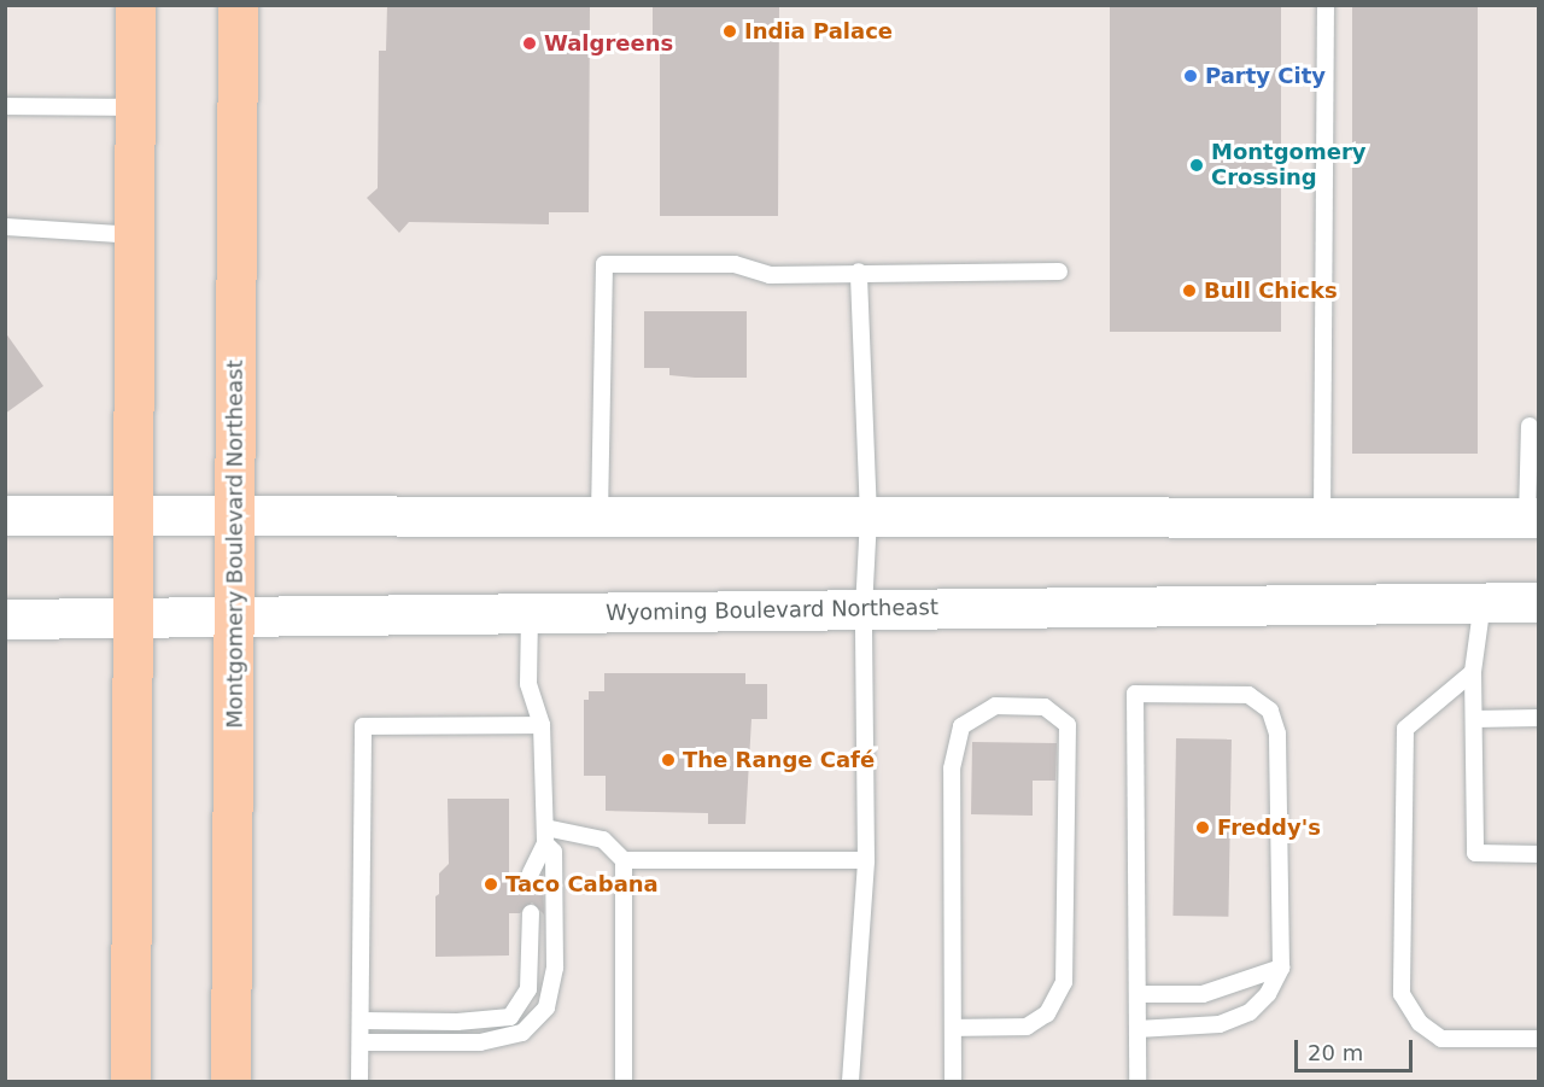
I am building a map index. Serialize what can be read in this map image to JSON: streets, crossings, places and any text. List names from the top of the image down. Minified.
{"streets":{"main road":["Montgomery Boulevard Northeast","Wyoming Boulevard Northeast"]},"crossings":[["Montgomery Boulevard Northeast","Wyoming Boulevard Northeast"]],"places":["India Palace","Walgreens","Party City","Montgomery Crossing","Bull Chicks","The Range Café","Freddy's","Taco Cabana"],"scale_bar":"20 m"}
